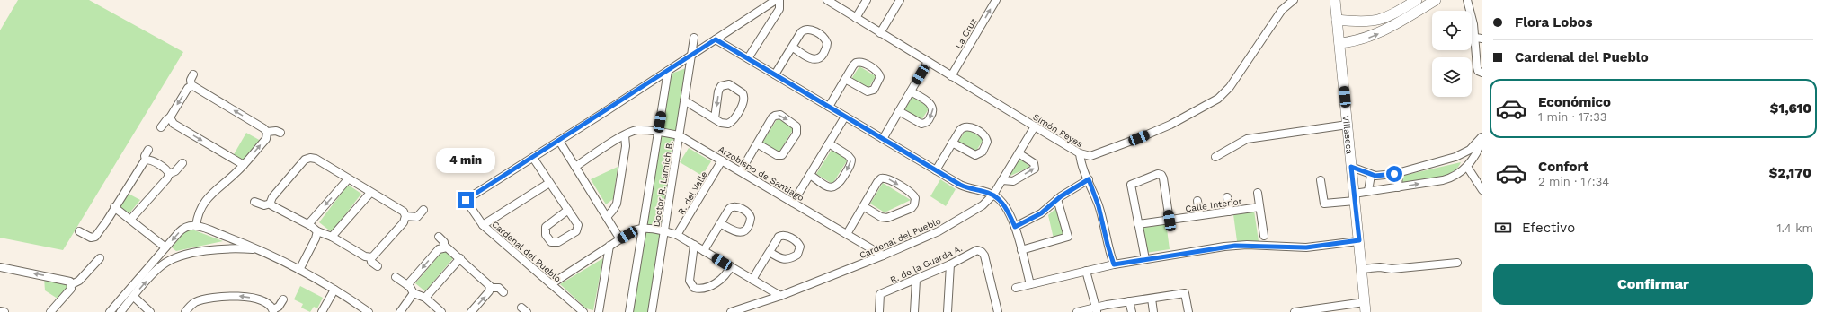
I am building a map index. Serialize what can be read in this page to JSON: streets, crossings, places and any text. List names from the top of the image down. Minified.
{"streets":{"main road":["Villaseca"],"street":["La Cruz","Simón Reyes","Arzobispo de Santiago","Doctor R. Lamich B.","R. del Valle","Calle Interior","Cardenal del Pueblo","R. de la Guarda A."]},"crossings":[["La Cruz","Simón Reyes"],["Simón Reyes","Cardenal del Pueblo"],["Arzobispo de Santiago","Doctor R. Lamich B."],["Arzobispo de Santiago","R. del Valle"],["Arzobispo de Santiago","Cardenal del Pueblo"],["Doctor R. Lamich B.","Cardenal del Pueblo"]],"one_way":["La Cruz"],"page":{"banner":["Flora Lobos","Cardenal del Pueblo"],"list":[{"name":"Económico","note":"1 min · 17:33","value":"$1,610"},{"name":"Confort","note":"2 min · 17:34","value":"$2,170"}],"bubble":"4 min","pay":["Efectivo","1.4 km"],"buttons":"Confirmar"}}
